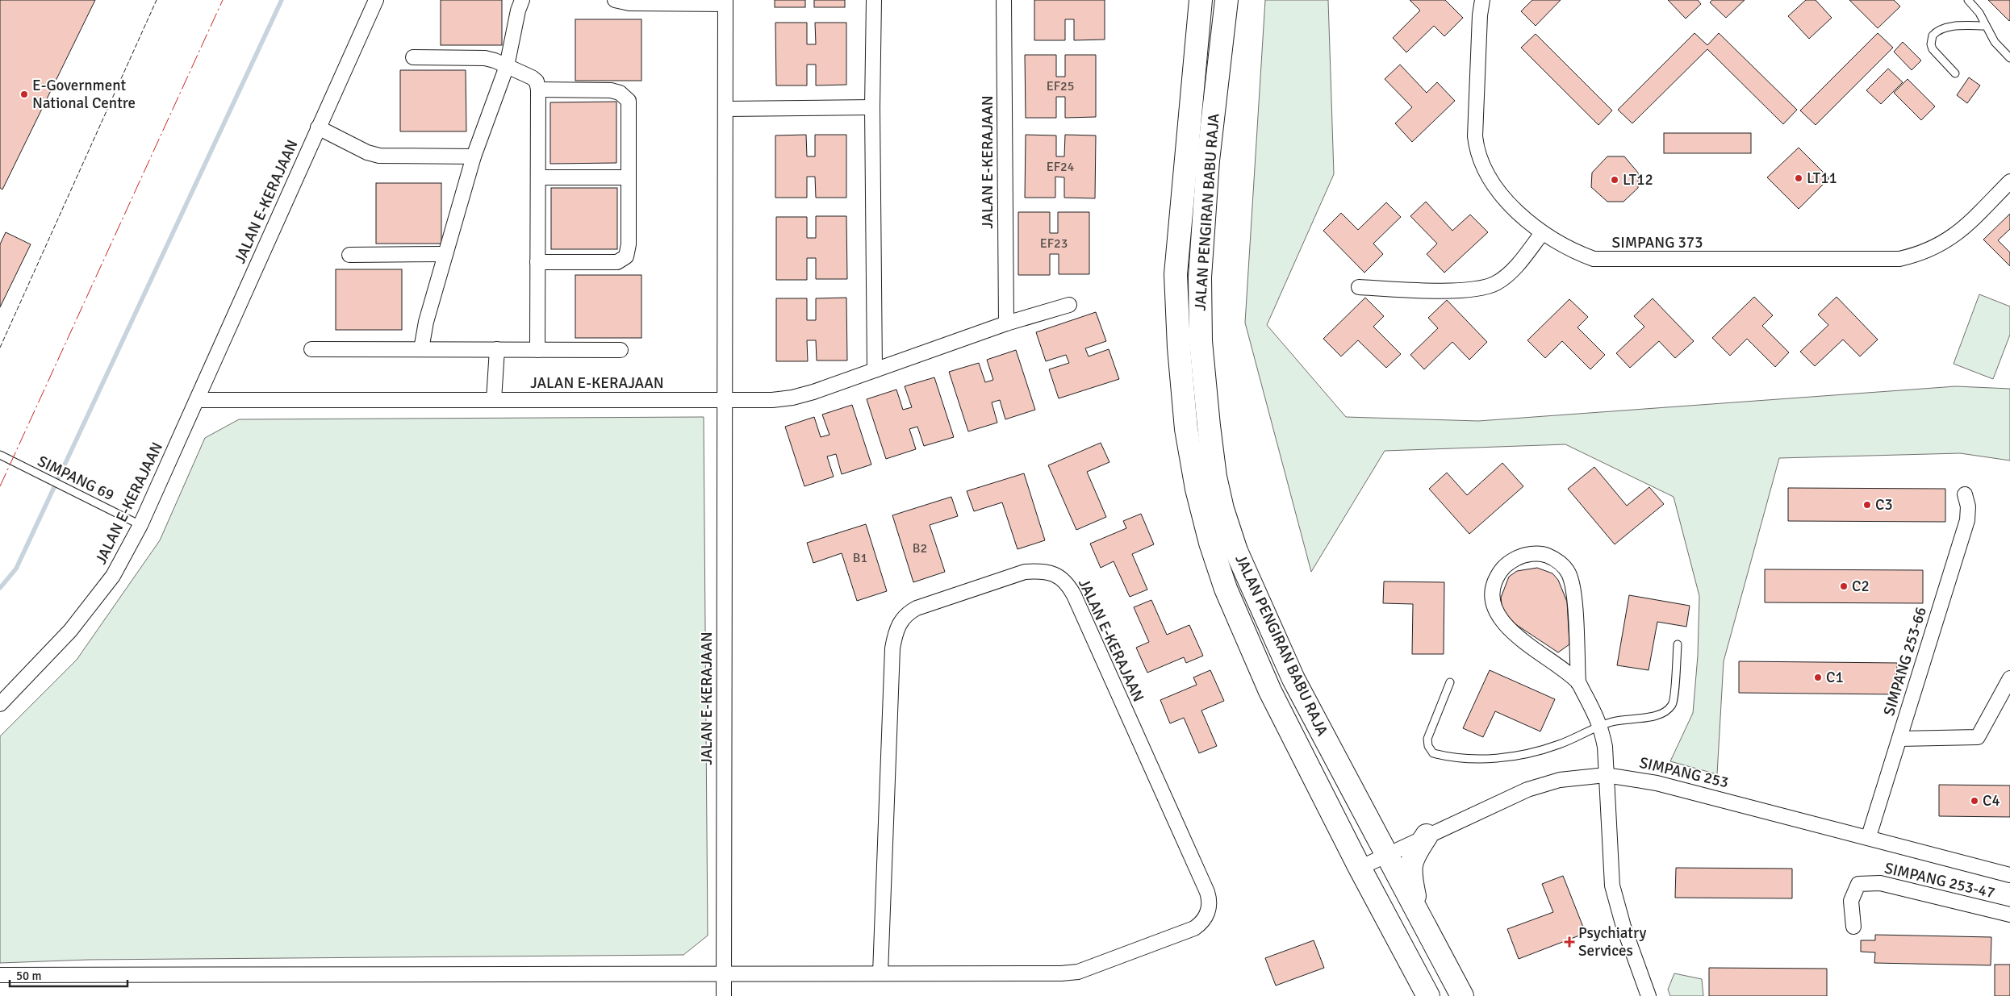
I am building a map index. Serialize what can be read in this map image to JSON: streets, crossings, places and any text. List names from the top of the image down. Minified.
{"streets":{"main road":["JALAN PENGIRAN BABU RAJA"],"street":["JALAN E-KERAJAAN","SIMPANG 373","SIMPANG 253-66","SIMPANG 253","SIMPANG 253-47"],"lane":["SIMPANG 69"]},"crossings":[["JALAN E-KERAJAAN","SIMPANG 69"],["JALAN PENGIRAN BABU RAJA","SIMPANG 253"],["SIMPANG 253-66","SIMPANG 253"]],"places":{"other":["E-Government National Centre","LT11","LT12","C3","C2","C1","C4"],"health":["Psychiatry Services"]},"house_numbers":["EF25","EF24","EF23","B2","B1"],"scale_bar":"50 m"}
